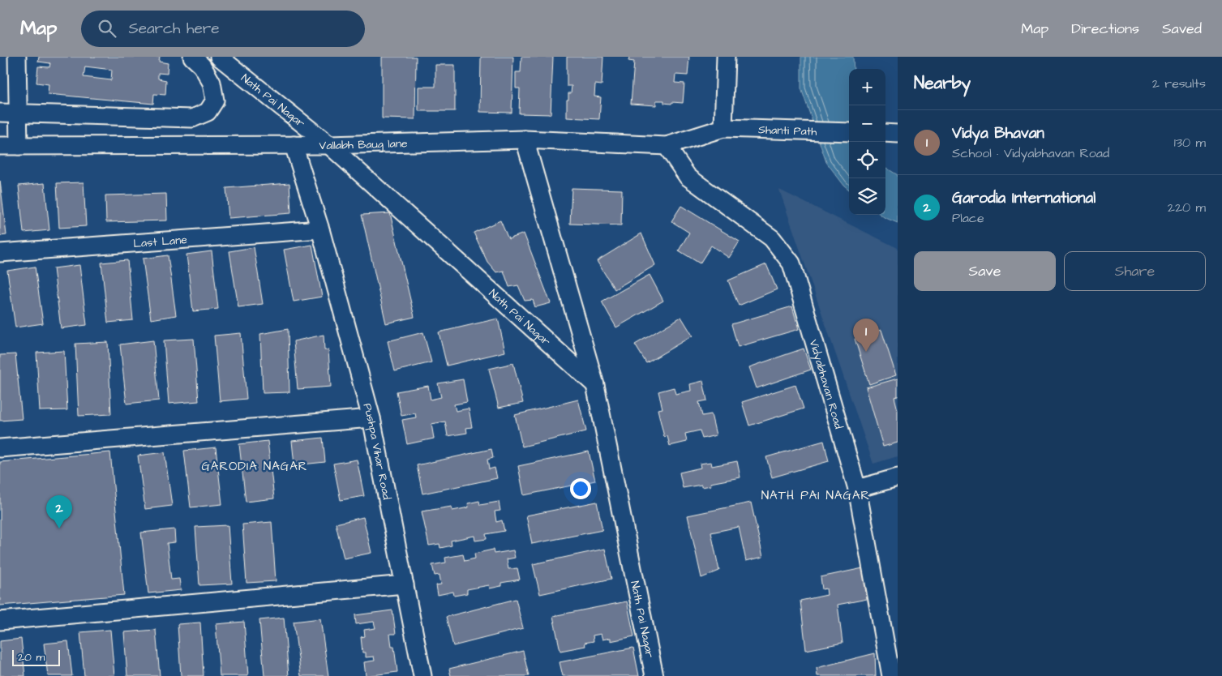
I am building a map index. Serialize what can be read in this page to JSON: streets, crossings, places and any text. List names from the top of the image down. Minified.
{"streets":{"street":["Nath Pai Nagar","Shanti Path","Vallabh Baug lane","Last Lane","Vidyabhavan Road","Pushpa Vihar Road"]},"crossings":[["Nath Pai Nagar","Vallabh Baug lane"],["Shanti Path","Vallabh Baug lane"],["Vallabh Baug lane","Vidyabhavan Road"],["Vallabh Baug lane","Pushpa Vihar Road"],["Last Lane","Pushpa Vihar Road"]],"districts":["GARODIA NAGAR","NATH PAI NAGAR"],"scale_bar":"20 m","page":{"header":"Map","search":"Search here","nav":["Map","Directions","Saved"],"heading":["Nearby","2 results"],"map_buttons":["+","−"],"list":[{"mark":"1","name":"Vidya Bhavan","note":"School · Vidyabhavan Road","value":"130 m"},{"mark":"2","name":"Garodia International","note":"Place","value":"220 m"}],"buttons":["Save","Share"],"pins":["1","2"],"scale":"20 m"}}
